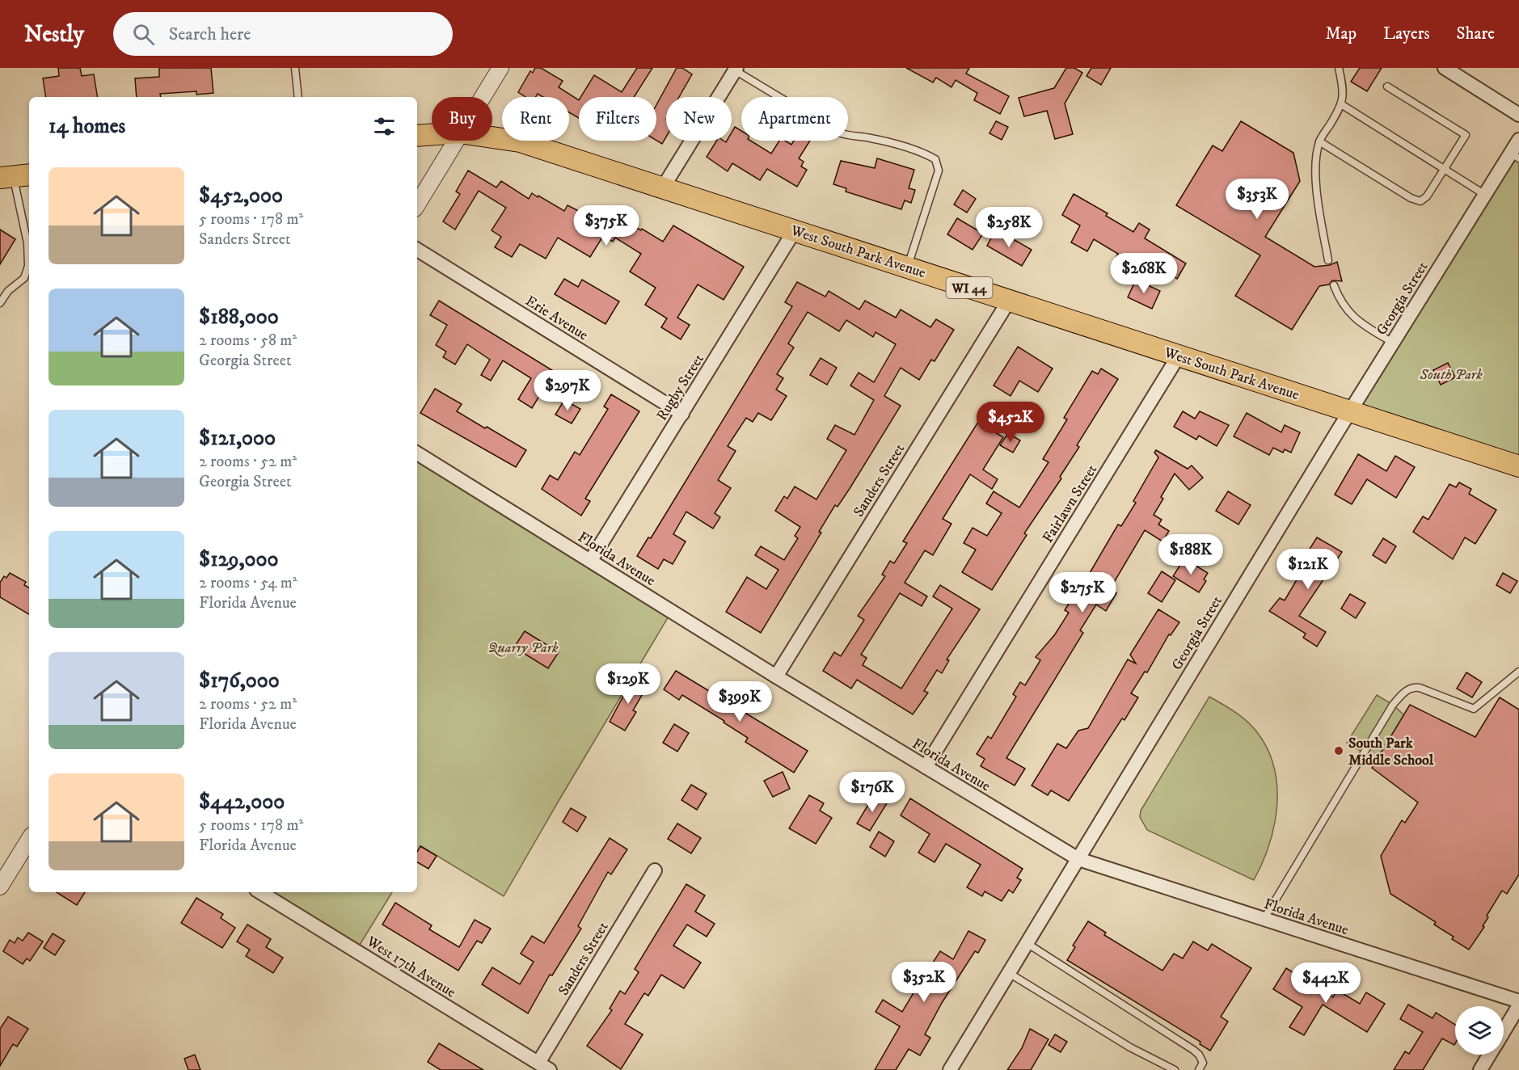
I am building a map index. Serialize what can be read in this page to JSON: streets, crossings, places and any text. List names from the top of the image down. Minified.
{"streets":{"main road":["West South Park Avenue","WI 44"],"street":["Georgia Street","Erie Avenue","Rugby Street","Sanders Street","Fairlawn Street","Florida Avenue","West 17th Avenue"]},"crossings":[["West South Park Avenue","Georgia Street"],["West South Park Avenue","Rugby Street"],["West South Park Avenue","Sanders Street"],["West South Park Avenue","Fairlawn Street"],["Georgia Street","Florida Avenue"],["Erie Avenue","Rugby Street"],["Rugby Street","Florida Avenue"],["Sanders Street","Florida Avenue"],["Sanders Street","West 17th Avenue"],["Fairlawn Street","Florida Avenue"]],"parks":["South Park","Quarry Park"],"places":["South Park Middle School"],"page":{"header":"Nestly","search":"Search here","nav":["Map","Layers","Share"],"chip":["Buy","Rent","Filters","New","Apartment"],"heading":"14 homes","list":[{"name":"$452,000","note":"5 rooms · 178 m² · Sanders Street"},{"name":"$188,000","note":"2 rooms · 58 m² · Georgia Street"},{"name":"$121,000","note":"2 rooms · 52 m² · Georgia Street"},{"name":"$129,000","note":"2 rooms · 54 m² · Florida Avenue"},{"name":"$176,000","note":"2 rooms · 52 m² · Florida Avenue"},{"name":"$442,000","note":"5 rooms · 178 m² · Florida Avenue"}],"price":["$353K","$375K","$258K","$268K","$297K","$452K","$188K","$121K","$275K","$129K","$399K","$176K","$352K","$442K"]}}
